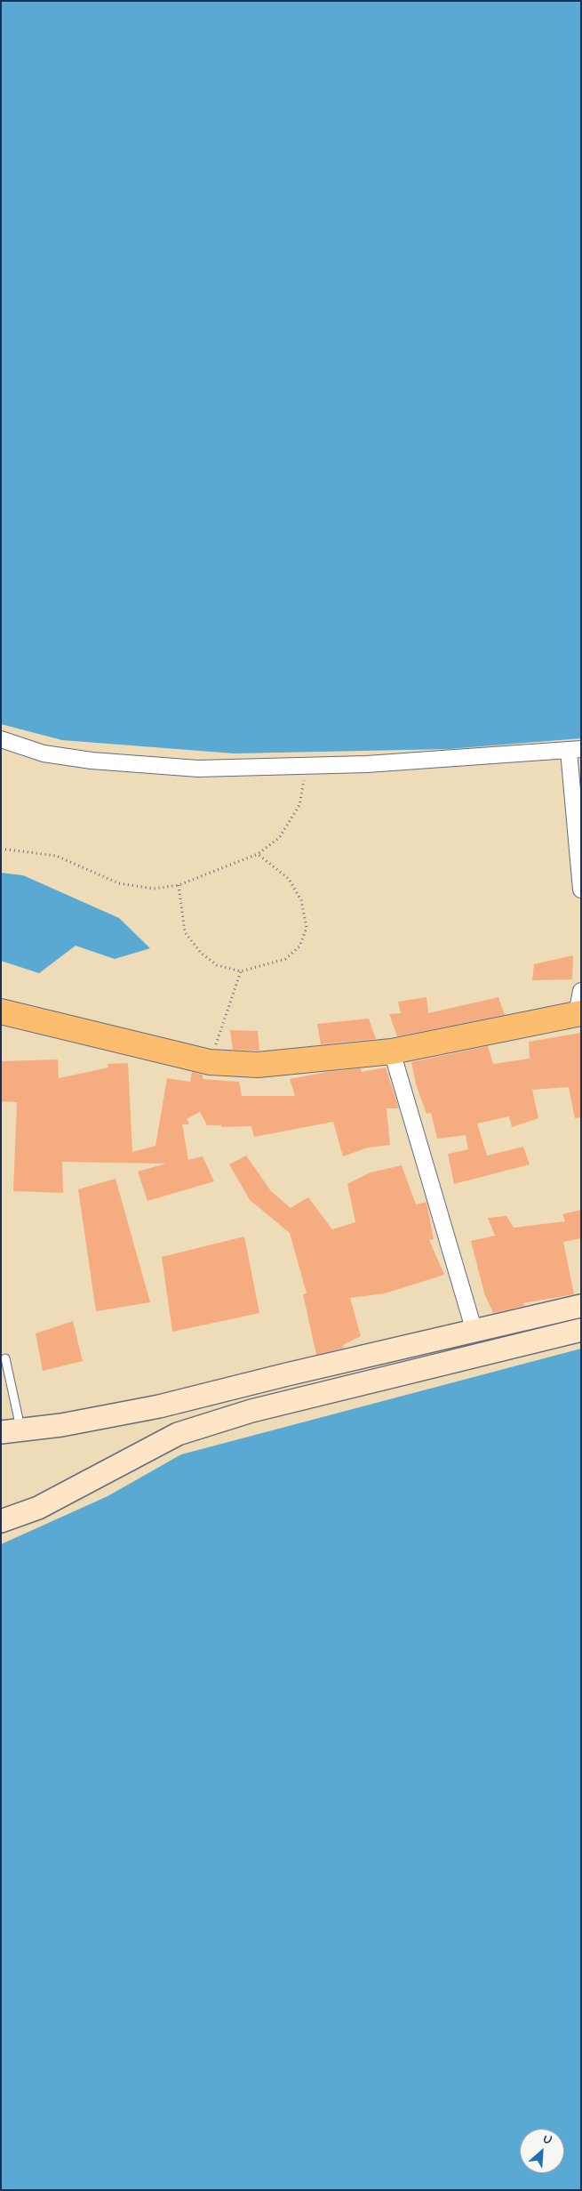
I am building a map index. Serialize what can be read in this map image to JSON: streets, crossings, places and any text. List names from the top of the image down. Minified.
{"north":"top right"}
